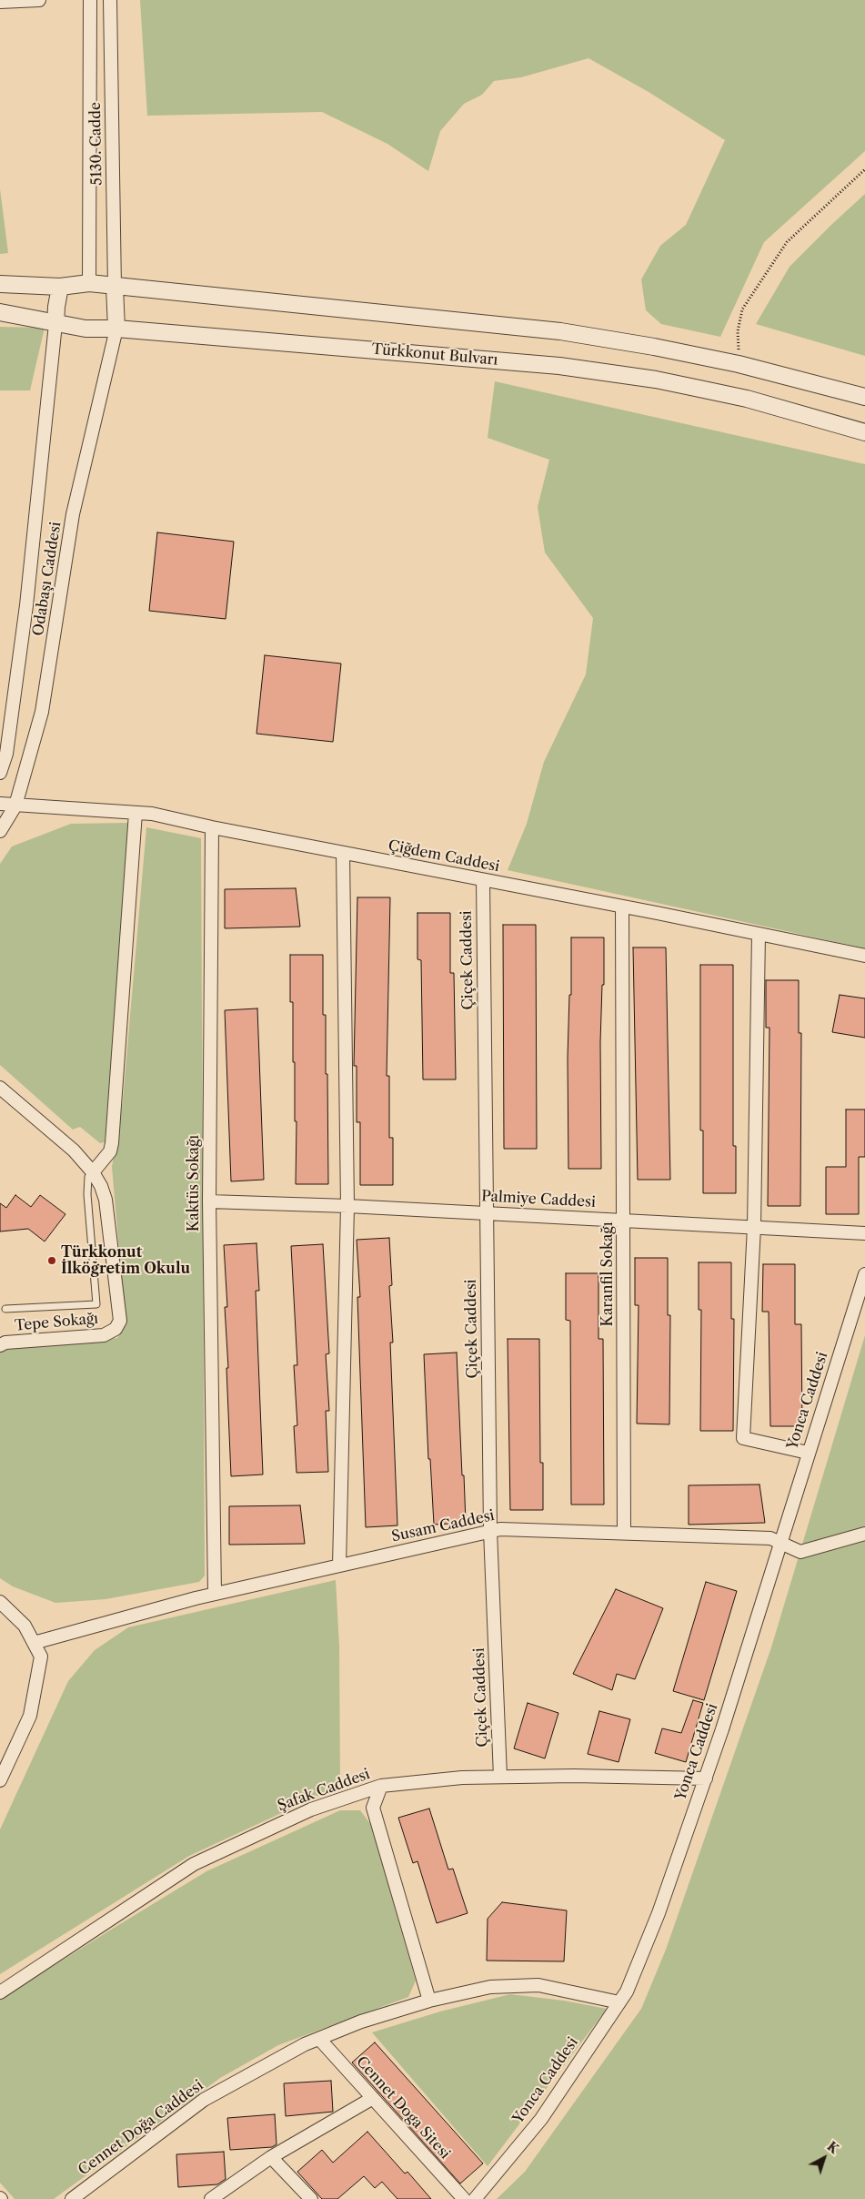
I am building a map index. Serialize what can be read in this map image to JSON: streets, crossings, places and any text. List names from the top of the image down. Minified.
{"streets":{"street":["5130. Cadde","Türkkonut Bulvarı","Odabaşı Caddesi","Çiğdem Caddesi","Çiçek Caddesi","Kaktüs Sokağı","Palmiye Caddesi","Karanfil Sokağı","Tepe Sokağı","Yonca Caddesi","Susam Caddesi","Şafak Caddesi","Cennet Doga Sitesi","Cennet Doğa Caddesi"]},"crossings":[["Türkkonut Bulvarı","Odabaşı Caddesi"],["Odabaşı Caddesi","Çiğdem Caddesi"],["Çiğdem Caddesi","Çiçek Caddesi"],["Çiğdem Caddesi","Kaktüs Sokağı"],["Çiğdem Caddesi","Karanfil Sokağı"],["Çiçek Caddesi","Palmiye Caddesi"],["Çiçek Caddesi","Susam Caddesi"],["Çiçek Caddesi","Şafak Caddesi"],["Kaktüs Sokağı","Palmiye Caddesi"],["Kaktüs Sokağı","Susam Caddesi"],["Palmiye Caddesi","Karanfil Sokağı"],["Karanfil Sokağı","Susam Caddesi"],["Yonca Caddesi","Susam Caddesi"],["Yonca Caddesi","Şafak Caddesi"],["Yonca Caddesi","Cennet Doğa Caddesi"],["Cennet Doga Sitesi","Cennet Doğa Caddesi"]],"places":["Türkkonut İlköğretim Okulu"],"north":"top right"}
